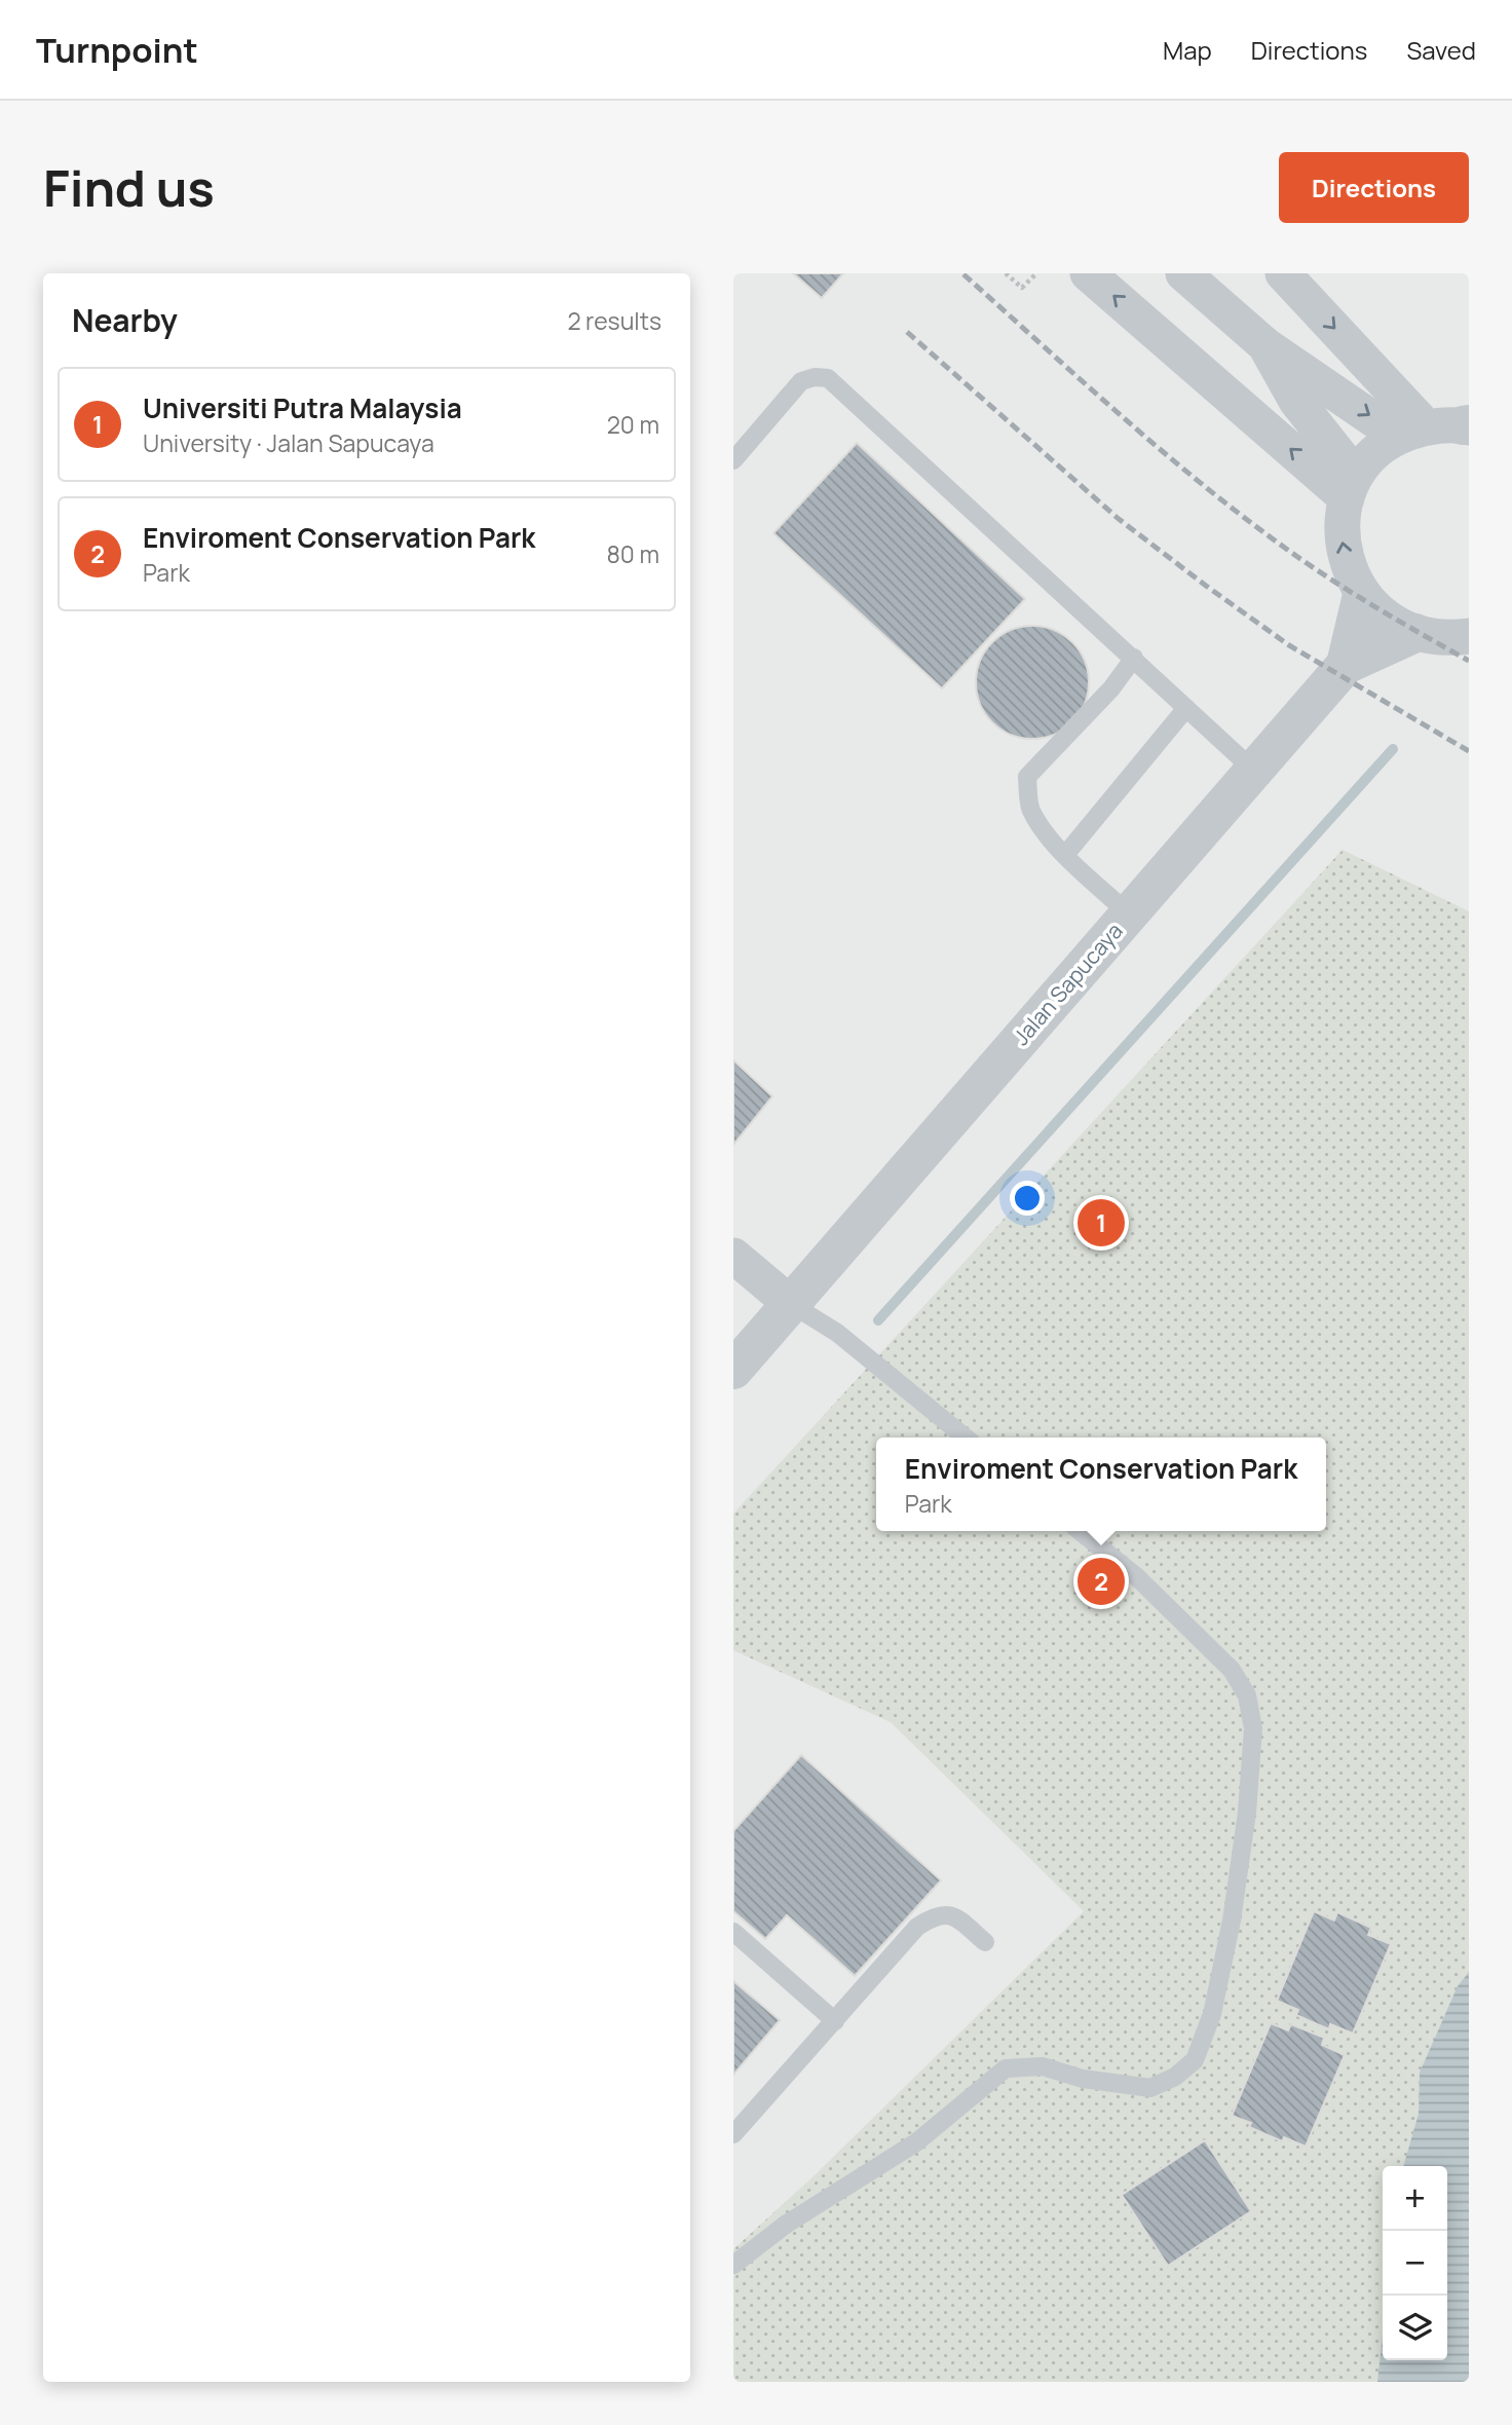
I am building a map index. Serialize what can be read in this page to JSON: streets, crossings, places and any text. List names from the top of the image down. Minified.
{"streets":{"street":["Jalan Sapucaya"]},"page":{"header":"Turnpoint","nav":["Map","Directions","Saved"],"buttons":"Directions","title":"Find us","heading":["Nearby","2 results"],"list":[{"mark":"1","name":"Universiti Putra Malaysia","note":"University · Jalan Sapucaya","value":"20 m"},{"mark":"2","name":"Enviroment Conservation Park","note":"Park","value":"80 m"}],"pins":["1","2"],"popup":["Enviroment Conservation Park","Park"],"map_buttons":["+","−"]}}
